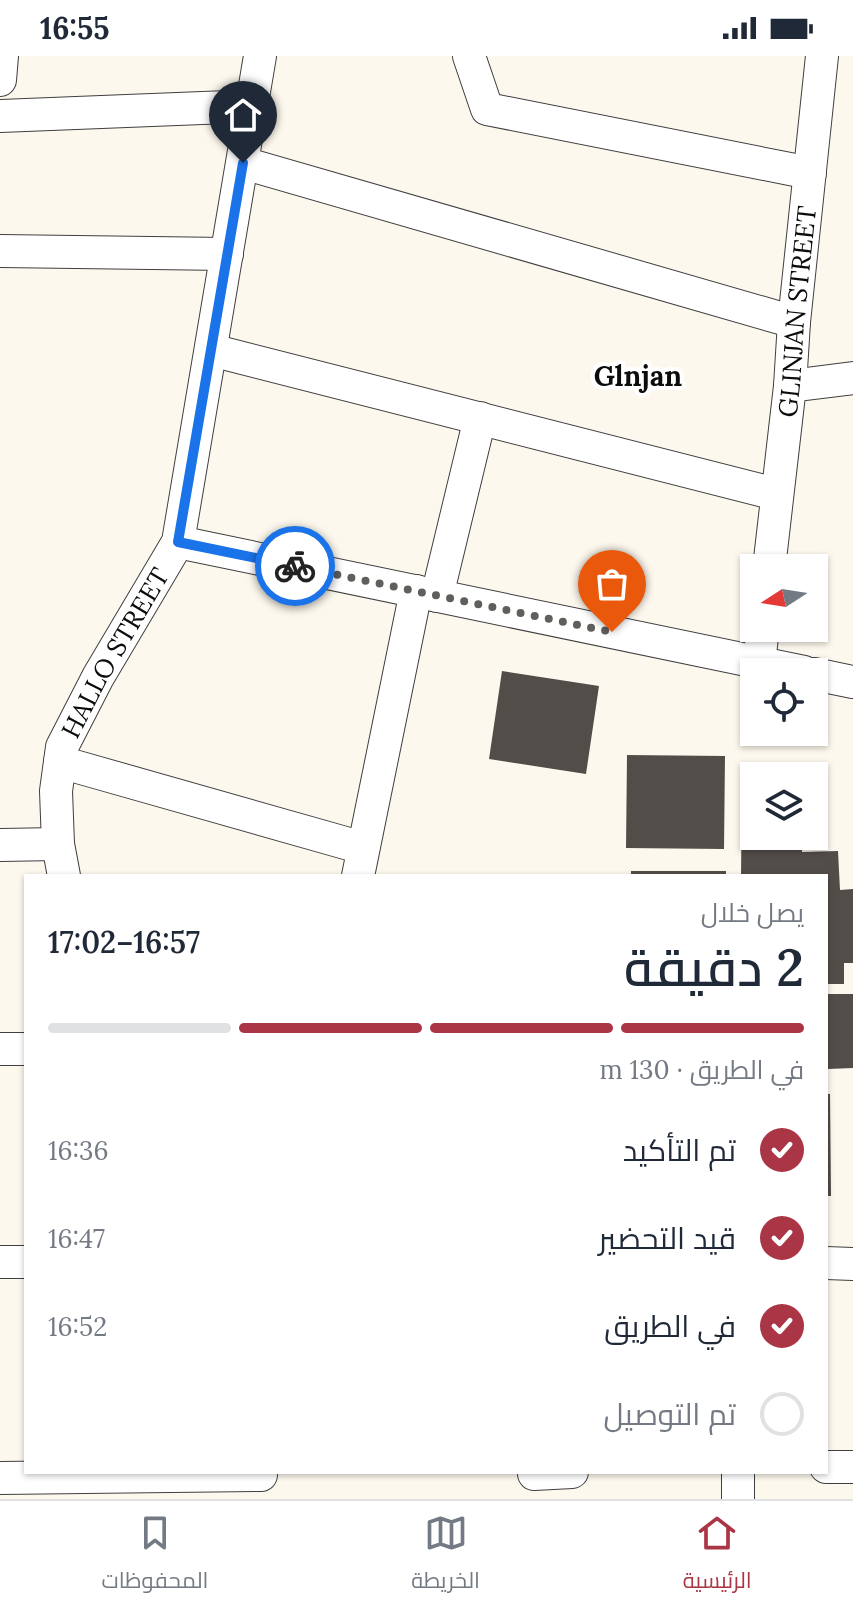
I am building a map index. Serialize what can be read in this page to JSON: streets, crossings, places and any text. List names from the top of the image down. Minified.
{"streets":{"street":["GLINJAN STREET","HALLO STREET"]},"districts":["Glnjan"],"north":"left","page":{"status":"16:55","heading":["2 دقيقة","يصل خلال","16:57–17:02"],"bar":"في الطريق · 130 m","list":[["تم التأكيد","16:36"],["قيد التحضير","16:47"],["في الطريق","16:52"],"تم التوصيل"],"tabs":["الرئيسية","الخريطة","المحفوظات"]}}
